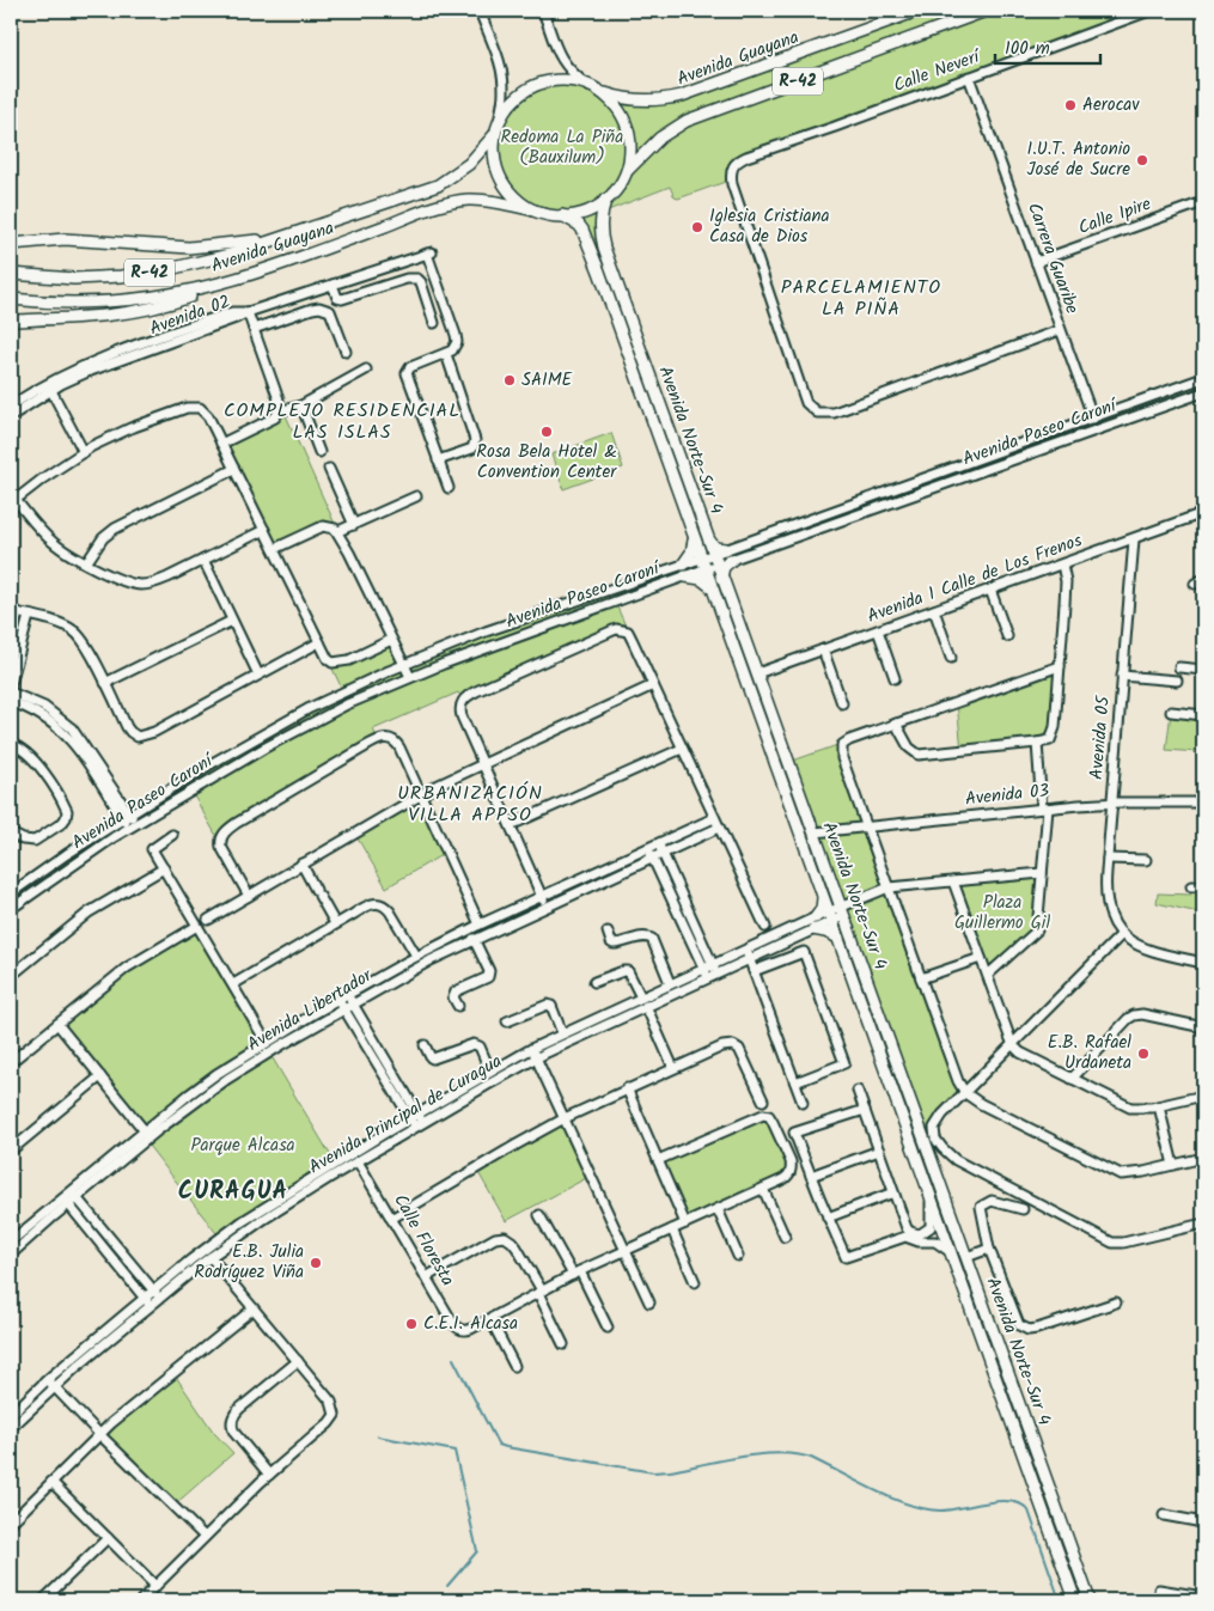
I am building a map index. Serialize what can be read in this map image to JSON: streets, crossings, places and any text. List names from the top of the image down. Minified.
{"streets":{"main road":["Avenida Guayana","R-42","Avenida Norte-Sur 4"],"street":["Calle Neverí","Calle Ipire","Carrera Guaribe","Avenida 02","Avenida Paseo Caroní","Avenida 1 Calle de Los Frenos","Avenida 05","Avenida 03","Avenida Libertador","Avenida Principal de Curagua","Calle Floresta"]},"crossings":[["Avenida Guayana","R-42"],["Avenida Guayana","Avenida Norte-Sur 4"],["Calle Neverí","Carrera Guaribe"],["R-42","Avenida Norte-Sur 4"],["Calle Ipire","Carrera Guaribe"],["Carrera Guaribe","Avenida Paseo Caroní"],["Avenida Paseo Caroní","Avenida Norte-Sur 4"],["Avenida Norte-Sur 4","Avenida 1 Calle de Los Frenos"],["Avenida Norte-Sur 4","Avenida 03"],["Avenida Norte-Sur 4","Avenida Principal de Curagua"],["Avenida 1 Calle de Los Frenos","Avenida 05"],["Avenida 05","Avenida 03"],["Avenida Principal de Curagua","Calle Floresta"]],"districts":["PARCELAMIENTO LA PIÑA","COMPLEJO RESIDENCIAL LAS ISLAS","URBANIZACIÓN VILLA APPSO","CURAGUA"],"parks":["Redoma La Piña (Bauxilum)","Plaza Guillermo Gil","Parque Alcasa"],"places":["Aerocav","I.U.T. Antonio José de Sucre","Iglesia Cristiana Casa de Dios","SAIME","Rosa Bela Hotel & Convention Center","E.B. Rafael Urdaneta","E.B. Julia Rodríguez Viña","C.E.I. Alcasa"],"scale_bar":"100 m"}
